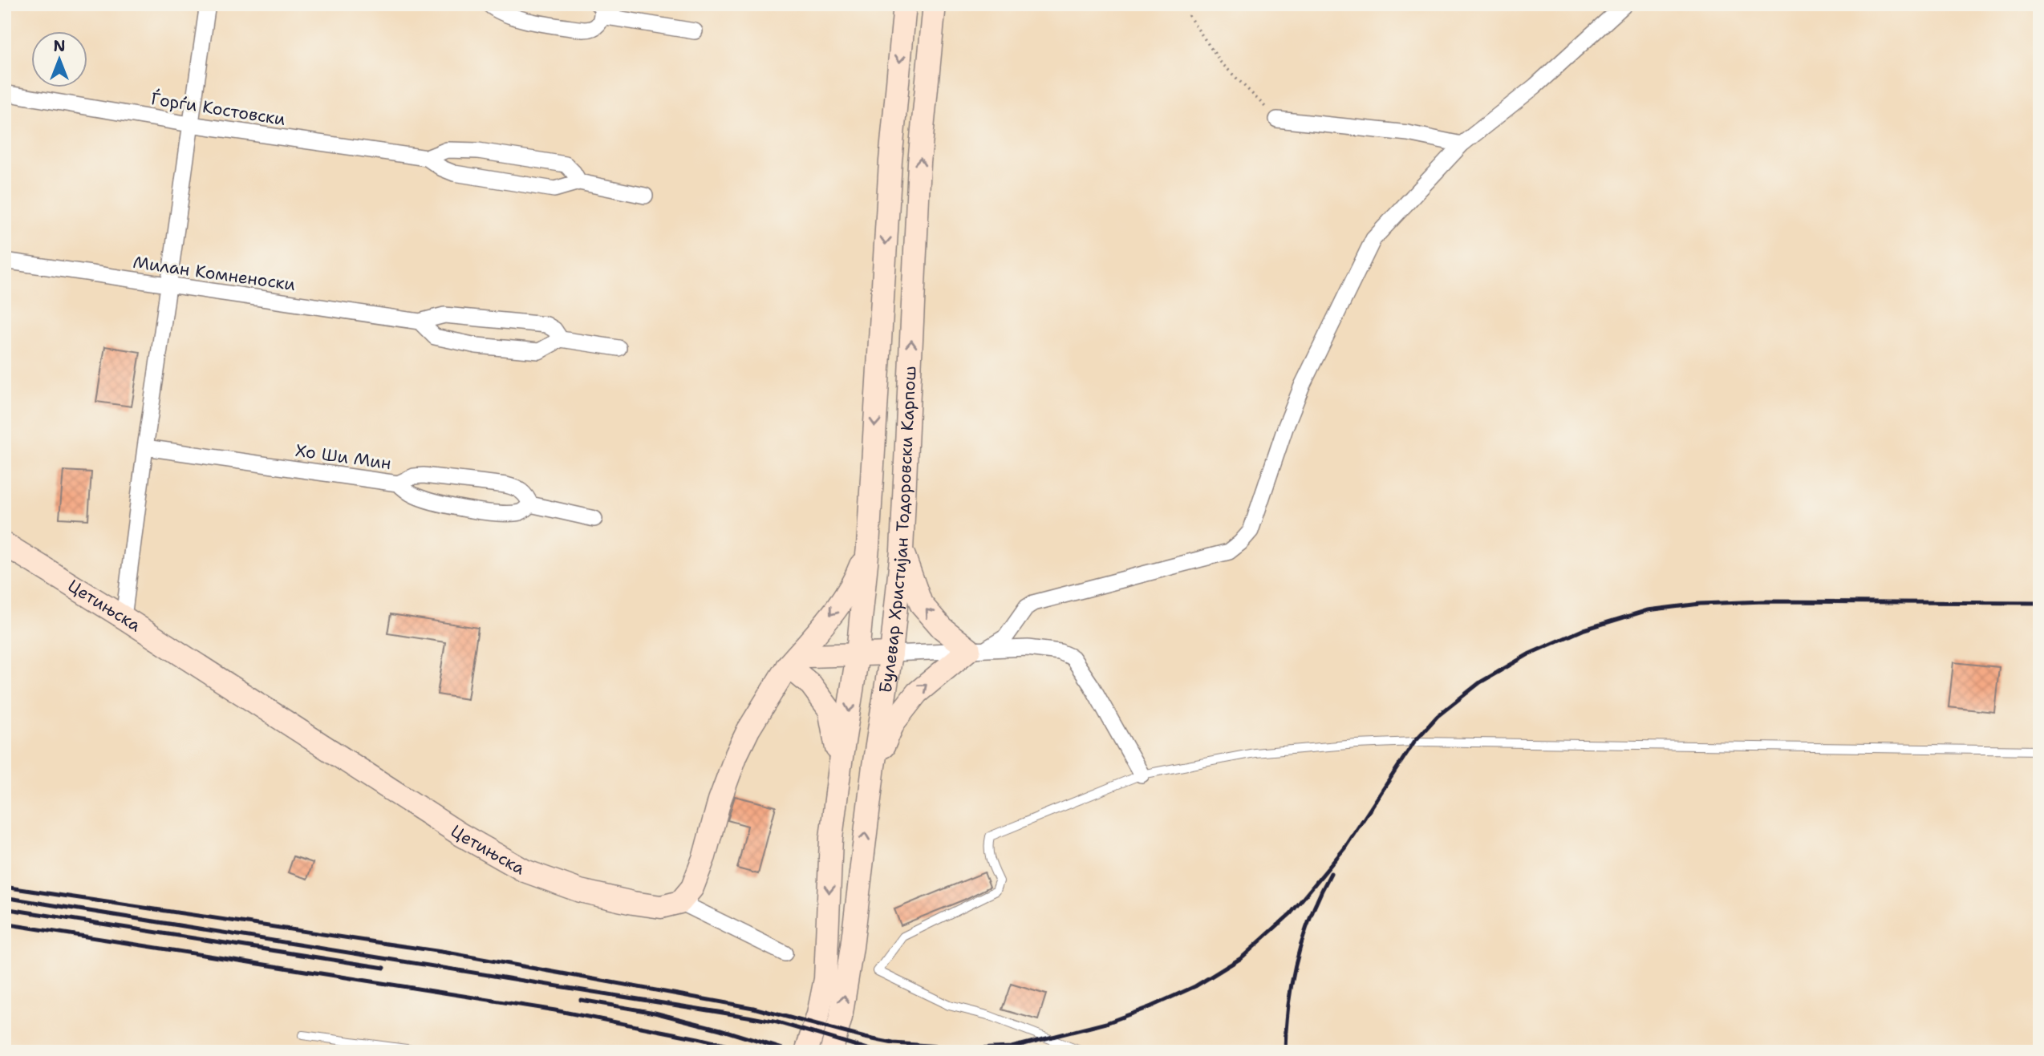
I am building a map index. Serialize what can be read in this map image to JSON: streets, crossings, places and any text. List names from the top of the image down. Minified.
{"streets":{"street":["Ѓoрѓи Костовски","Милан Комненоски","Хо Ши Мин","Булевар Христијан Тодоровски Карпош","Цетињска"]},"north":"top"}
